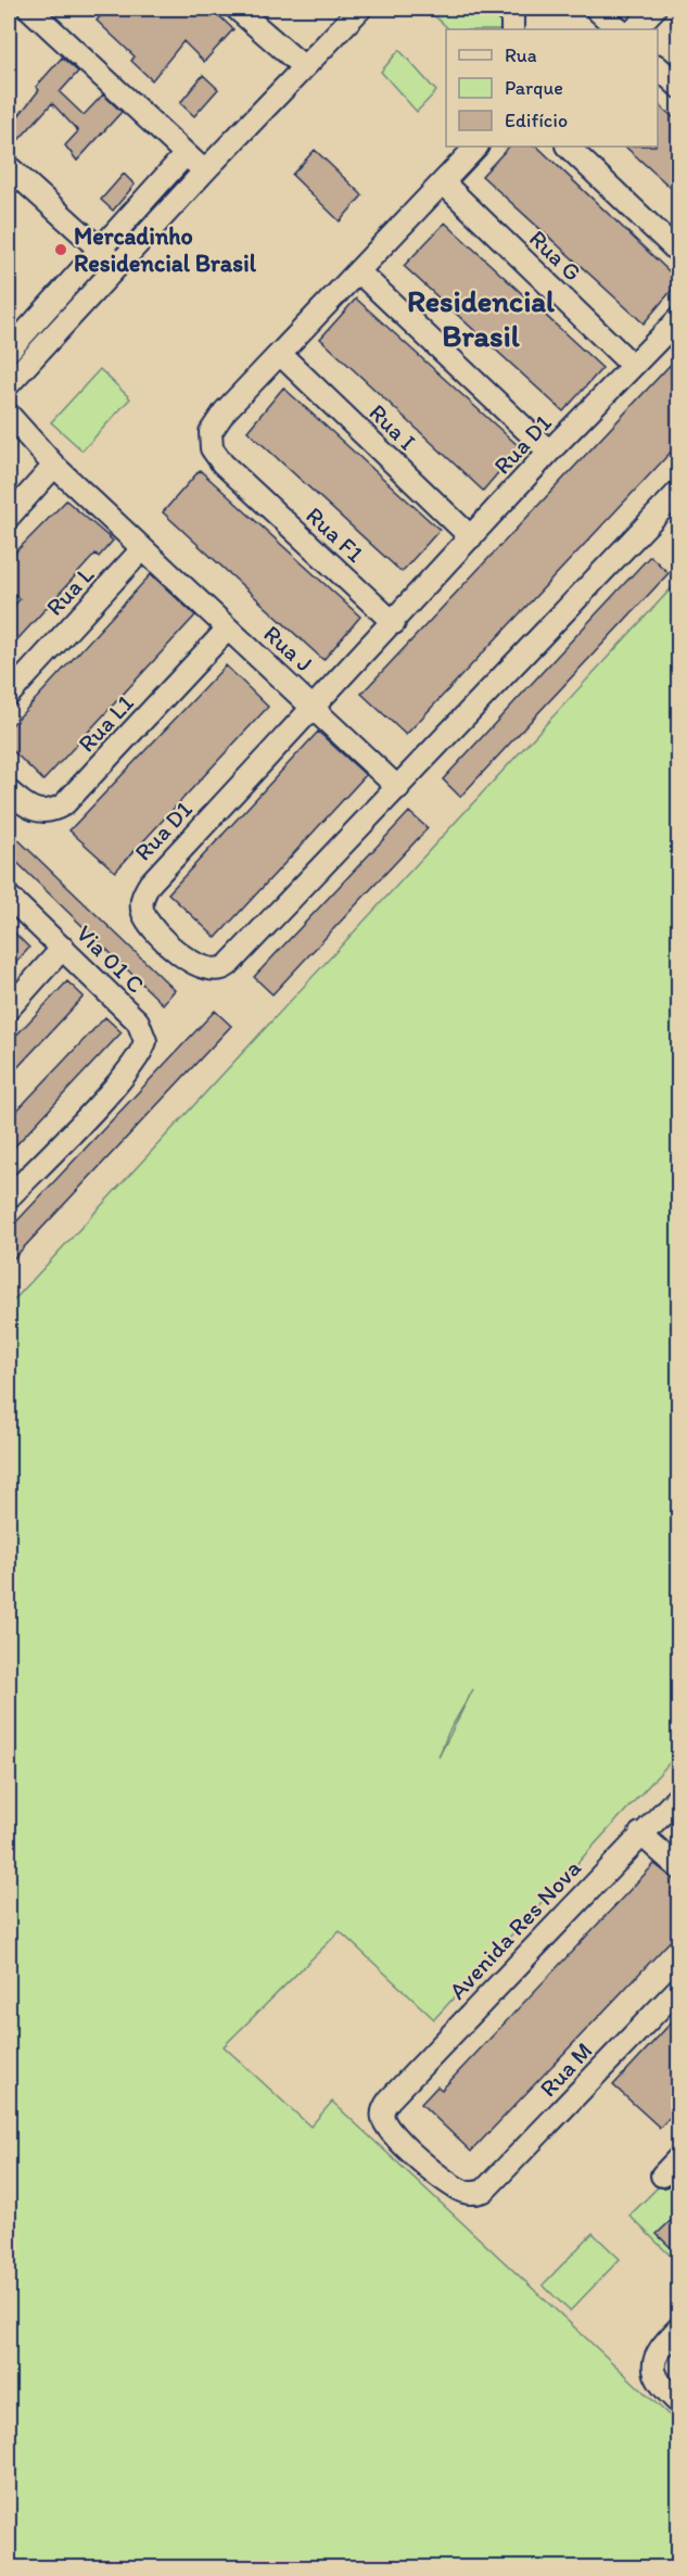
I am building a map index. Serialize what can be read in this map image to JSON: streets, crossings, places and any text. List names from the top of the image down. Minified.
{"streets":{"street":["Rua G","Rua I","Rua D1","Rua F1","Rua L","Rua J","Rua L1","Via 01 C","Avenida Res Nova","Rua M"]},"crossings":[["Rua G","Rua D1"],["Rua I","Rua D1"],["Rua I","Rua F1"],["Rua D1","Rua F1"],["Rua D1","Rua J"],["Rua L","Rua J"],["Rua J","Rua L1"],["Avenida Res Nova","Rua M"]],"districts":["Residencial Brasil"],"places":["Mercadinho Residencial Brasil"],"legend":["Rua","Parque","Edifício"]}
